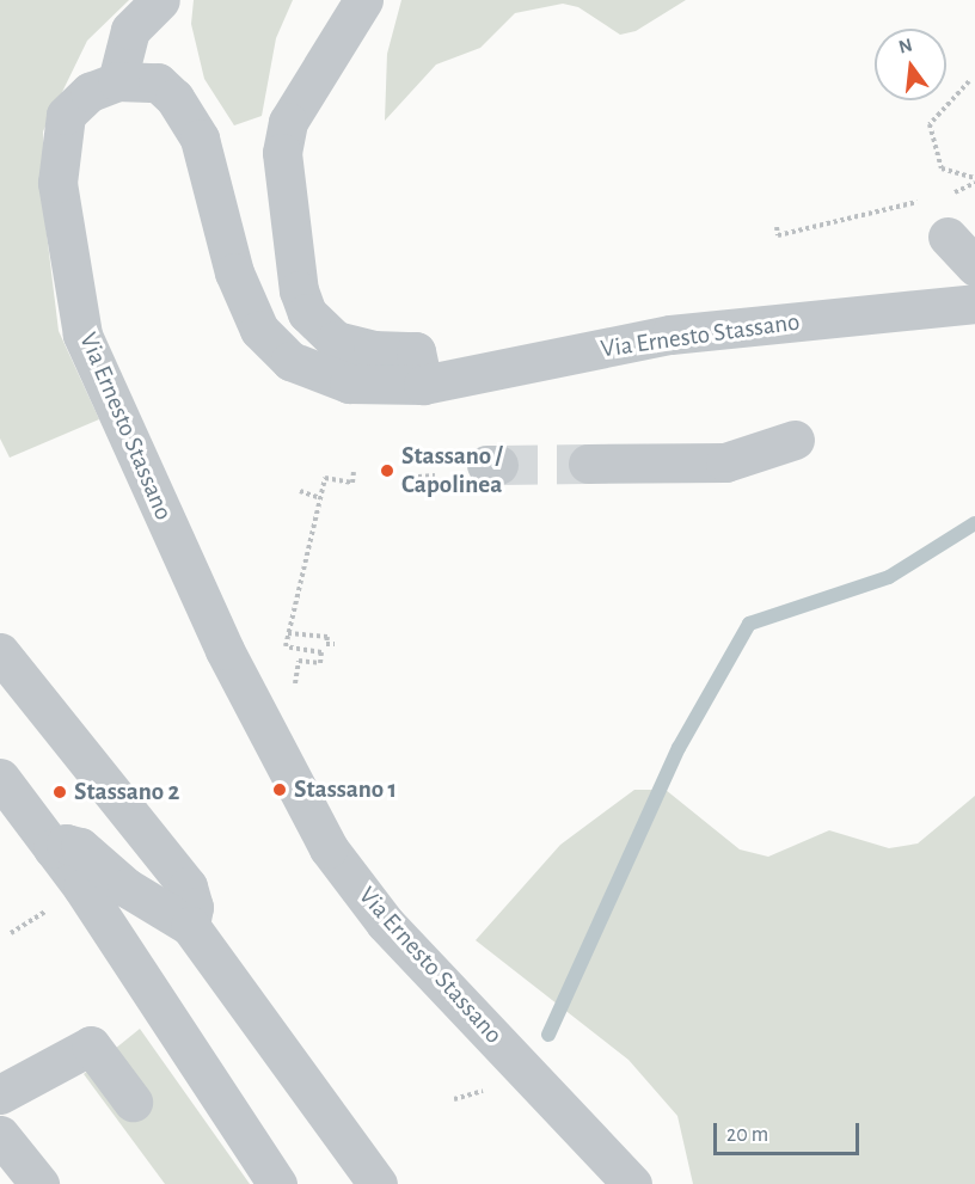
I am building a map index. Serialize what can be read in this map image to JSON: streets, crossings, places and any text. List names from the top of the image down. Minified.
{"streets":{"street":["Via Ernesto Stassano"]},"places":["Stassano / Capolinea","Stassano 1","Stassano 2"],"scale_bar":"20 m","north":"top"}
